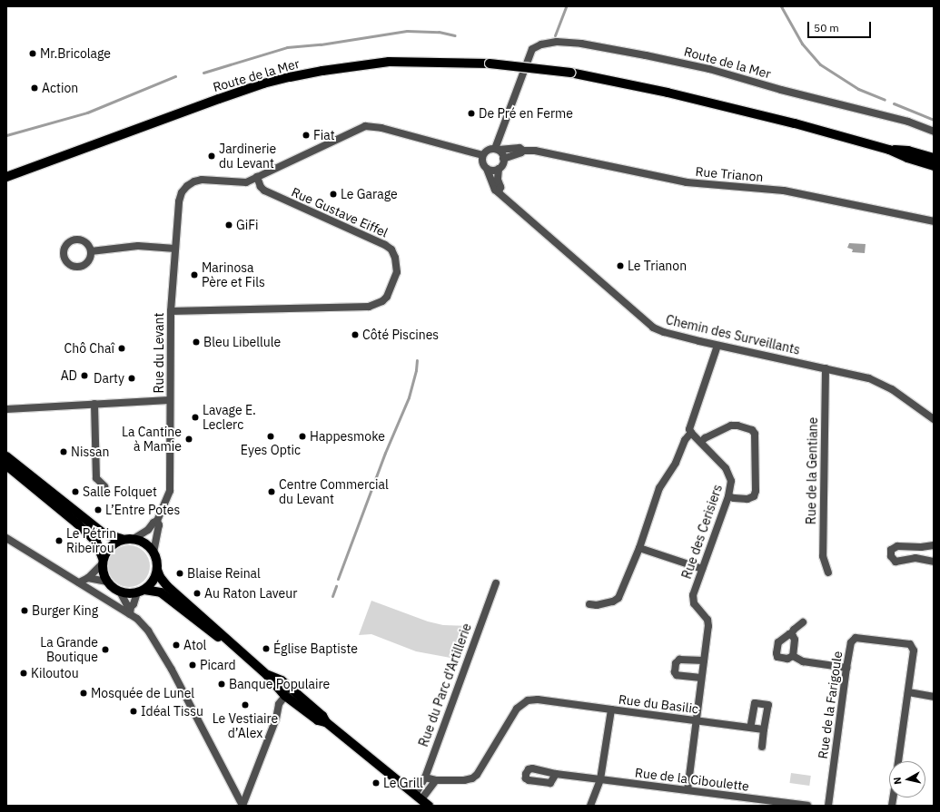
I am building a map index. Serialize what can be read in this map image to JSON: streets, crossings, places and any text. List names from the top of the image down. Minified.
{"streets":{"main road":["Route de la Mer"],"street":["Rue Trianon","Rue Gustave Eiffel","Chemin des Surveillants","Rue du Levant","Rue de la Gentiane","Rue des Cerisiers","Rue du Parc d'Artillerie","Rue du Basilic","Rue de la Farigoule","Rue de la Ciboulette"]},"crossings":[["Route de la Mer","Rue Trianon"],["Route de la Mer","Chemin des Surveillants"],["Rue Trianon","Chemin des Surveillants"],["Rue Gustave Eiffel","Rue du Levant"],["Chemin des Surveillants","Rue de la Gentiane"],["Rue des Cerisiers","Rue du Basilic"],["Rue des Cerisiers","Rue de la Ciboulette"],["Rue du Basilic","Rue de la Ciboulette"]],"places":["Mr.Bricolage","Action","De Pré en Ferme","Fiat","Jardinerie du Levant","Le Garage","GiFi","Le Trianon","Marinosa Père et Fils","Côté Piscines","Bleu Libellule","Chô Chaî","AD","Darty","Lavage E. Leclerc","Eyes Optic","Happesmoke","La Cantine à Mamie","Nissan","Salle Folquet","Centre Commercial du Levant","L’Entre Potes","Le Pétrin Ribeïrou","Blaise Reinal","Au Raton Laveur","Burger King","Atol","Église Baptiste","La Grande Boutique","Picard","Kiloutou","Banque Populaire","Mosquée de Lunel","Le Vestiaire d’Alex","Idéal Tissu","Le Grill"],"scale_bar":"50 m","north":"left"}
